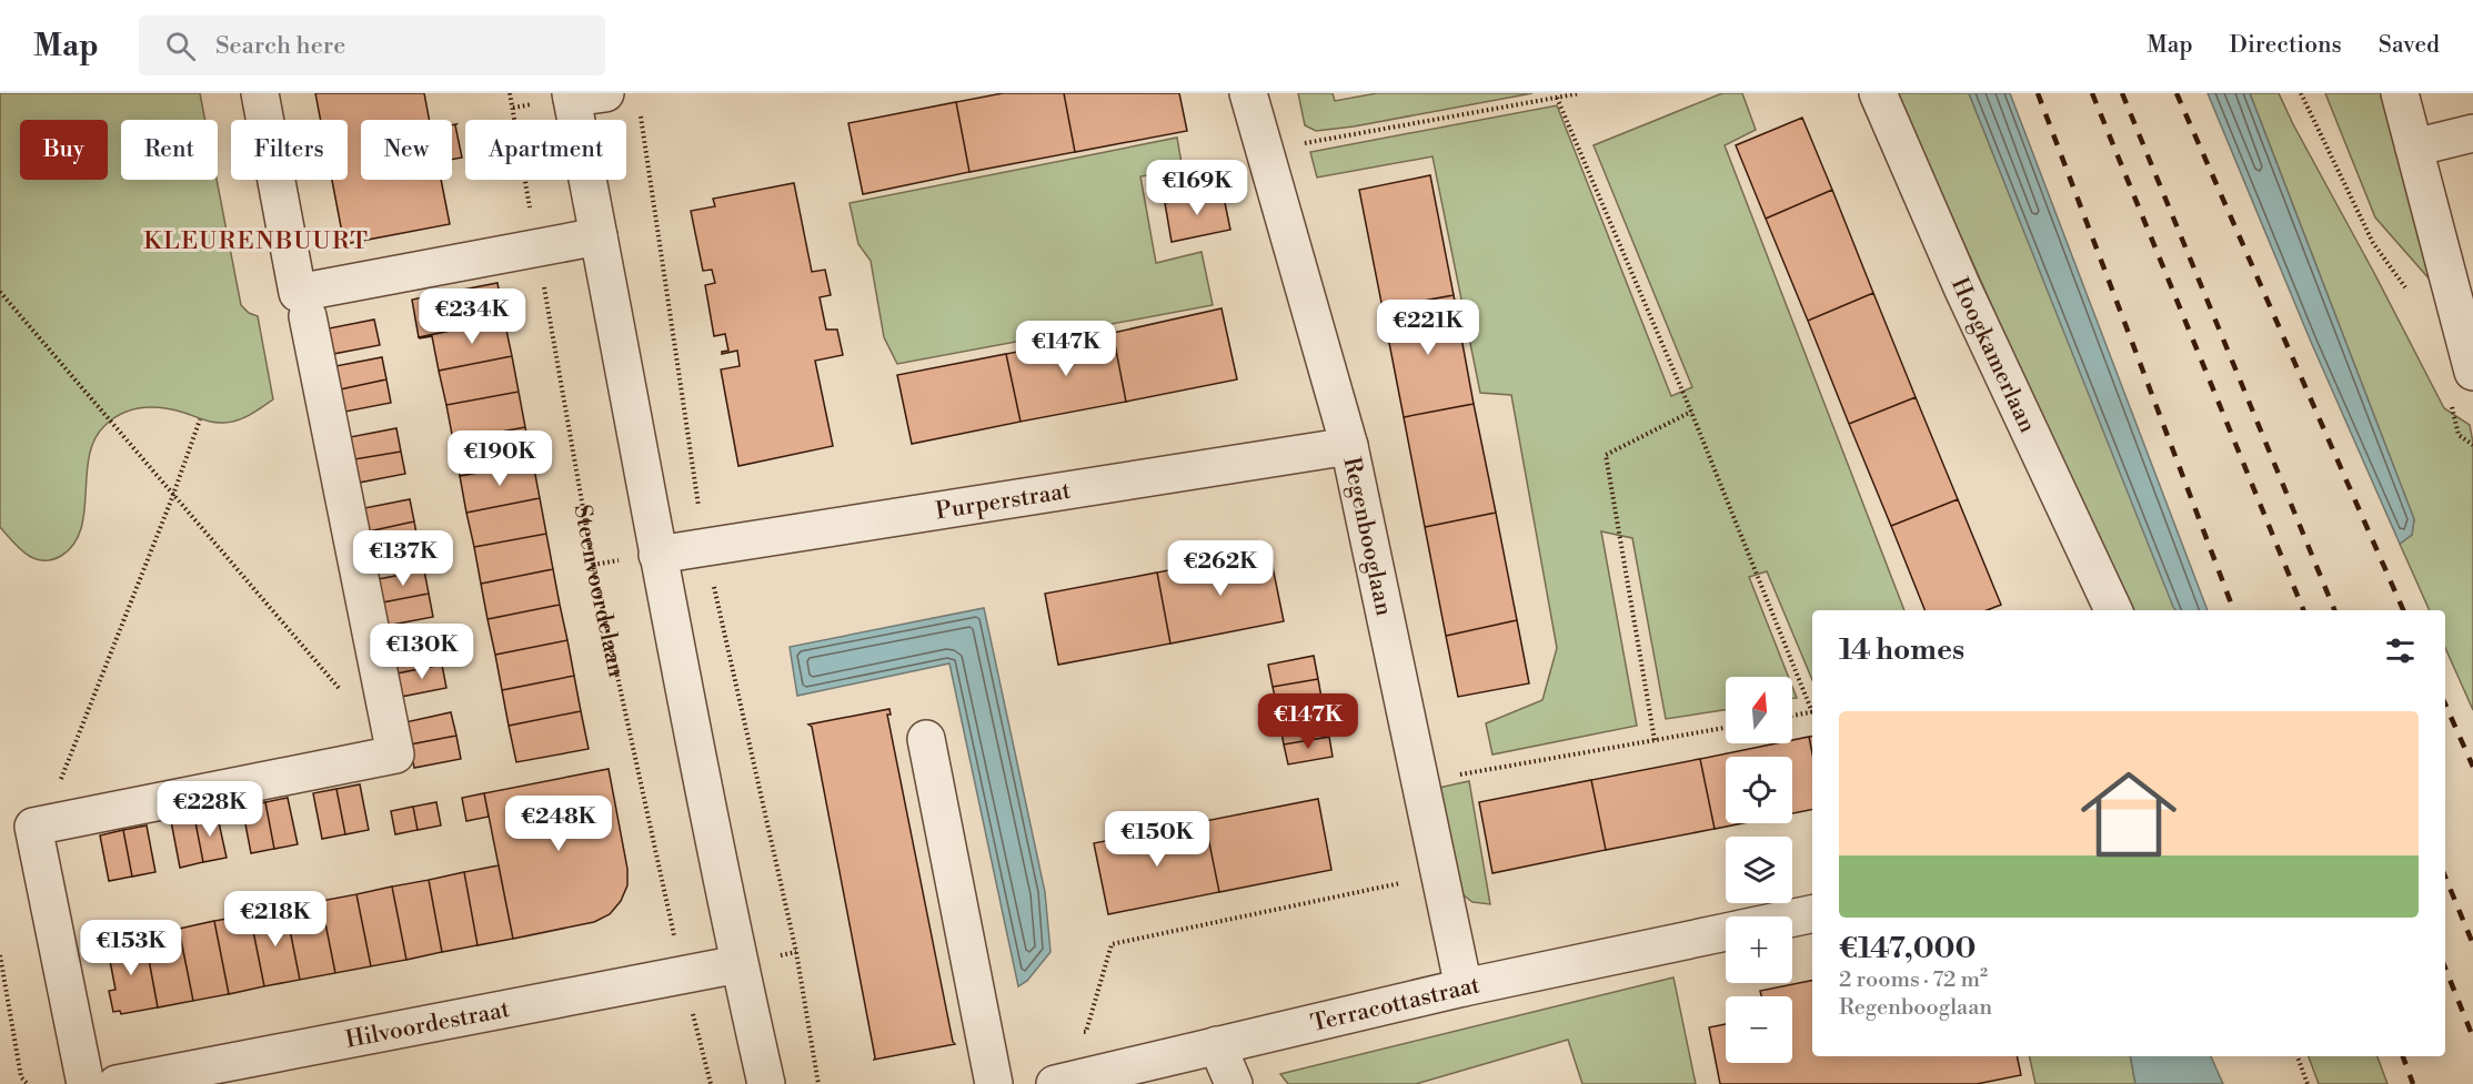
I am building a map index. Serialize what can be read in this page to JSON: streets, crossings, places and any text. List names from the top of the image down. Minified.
{"streets":{"street":["Hoogkamerlaan","Purperstraat","Regenbooglaan","Terracottastraat","Hilvoordestraat"],"path":["Steenvoordelaan"]},"crossings":[["Purperstraat","Regenbooglaan"],["Regenbooglaan","Terracottastraat"],["Steenvoordelaan","Hilvoordestraat"]],"districts":["KLEURENBUURT"],"north":"top","page":{"header":"Map","search":"Search here","nav":["Map","Directions","Saved"],"chip":["Buy","Rent","Filters","New","Apartment"],"price":["€169K","€234K","€221K","€147K","€190K","€137K","€262K","€130K","€147K","€228K","€248K","€150K","€218K","€153K"],"heading":"14 homes","map_buttons":["+","−"],"list":[{"name":"€147,000","note":"2 rooms · 72 m² · Regenbooglaan"}]}}
